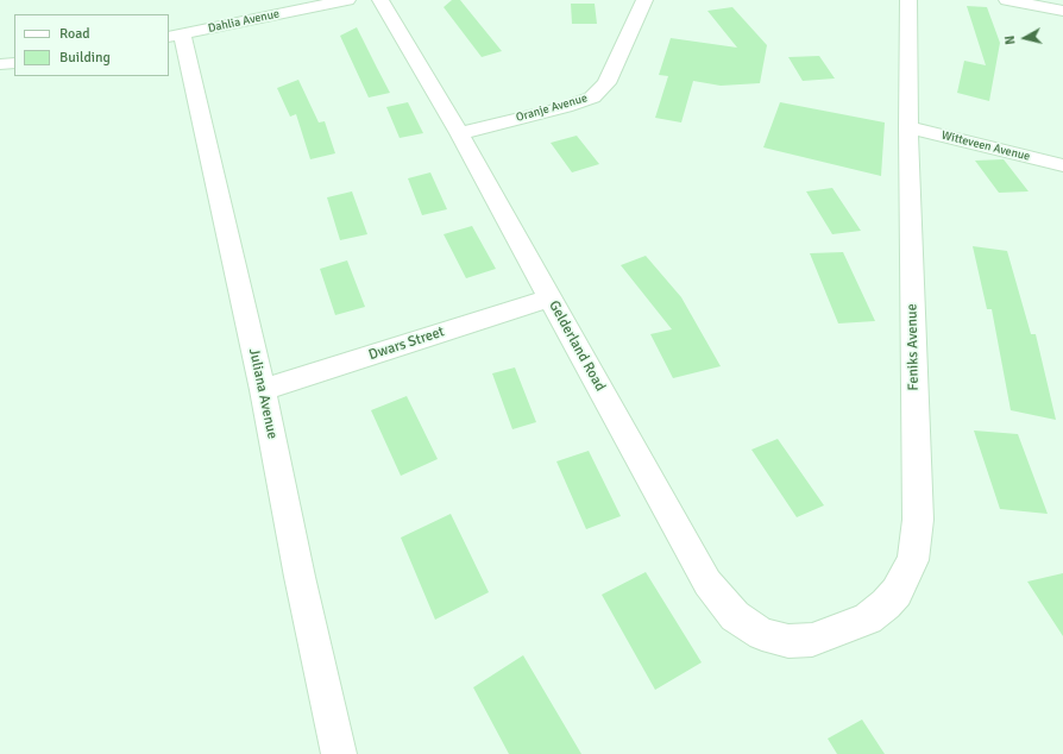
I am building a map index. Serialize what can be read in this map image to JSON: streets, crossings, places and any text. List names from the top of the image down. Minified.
{"streets":{"street":["Dahlia Avenue","Oranje Avenue","Witteveen Avenue","Dwars Street","Gelderland Road","Feniks Avenue","Juliana Avenue"]},"crossings":[["Dahlia Avenue","Juliana Avenue"],["Oranje Avenue","Gelderland Road"],["Witteveen Avenue","Feniks Avenue"],["Dwars Street","Gelderland Road"],["Dwars Street","Juliana Avenue"],["Gelderland Road","Feniks Avenue"]],"legend":["Road","Building"],"north":"left"}
